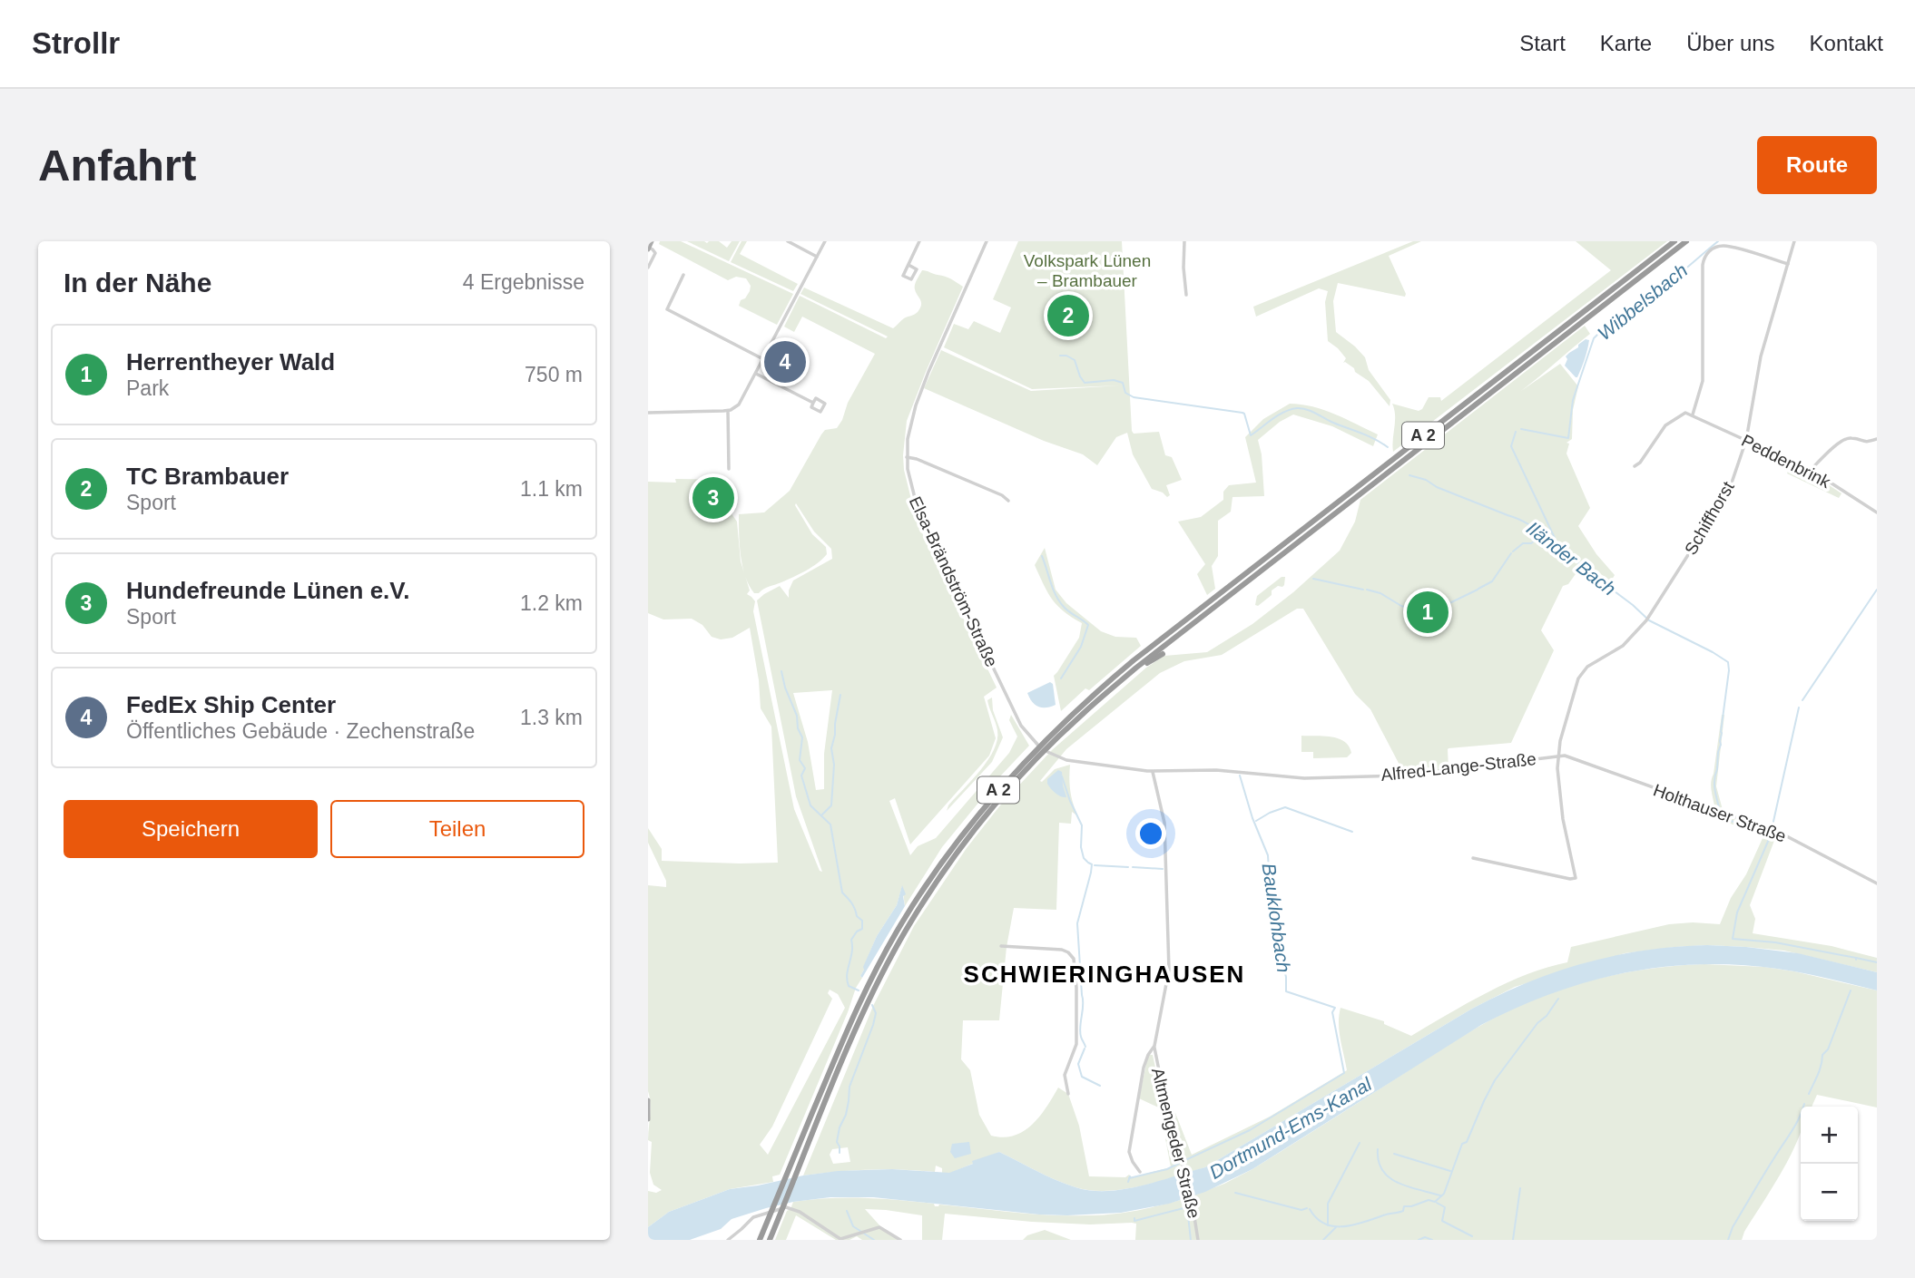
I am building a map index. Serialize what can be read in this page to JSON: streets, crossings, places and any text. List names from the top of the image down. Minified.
{"streets":{"highway":["A 2"],"street":["Peddenbrink","Schiffhorst","Elsa-Brändström-Straße","Alfred-Lange-Straße","Holthauser Straße","Altmengeder Straße"]},"crossings":[["Peddenbrink","Schiffhorst"],["Schiffhorst","Alfred-Lange-Straße"],["Schiffhorst","Holthauser Straße"],["Elsa-Brändström-Straße","Alfred-Lange-Straße"],["Alfred-Lange-Straße","Holthauser Straße"]],"districts":["SCHWIERINGHAUSEN"],"water":["Wibbelsbach","Iländer Bach","Bauklohbach","Dortmund-Ems-Kanal"],"parks":["Volkspark Lünen – Brambauer"],"page":{"header":"Strollr","nav":["Start","Karte","Über uns","Kontakt"],"buttons":["Route",["Speichern","Teilen"]],"title":"Anfahrt","heading":["In der Nähe","4 Ergebnisse"],"pins":["2","4","3","1"],"list":[{"mark":"1","name":"Herrentheyer Wald","note":"Park","value":"750 m"},{"mark":"2","name":"TC Brambauer","note":"Sport","value":"1.1 km"},{"mark":"3","name":"Hundefreunde Lünen e.V.","note":"Sport","value":"1.2 km"},{"mark":"4","name":"FedEx Ship Center","note":"Öffentliches Gebäude · Zechenstraße","value":"1.3 km"}],"map_buttons":["+","−"]}}
